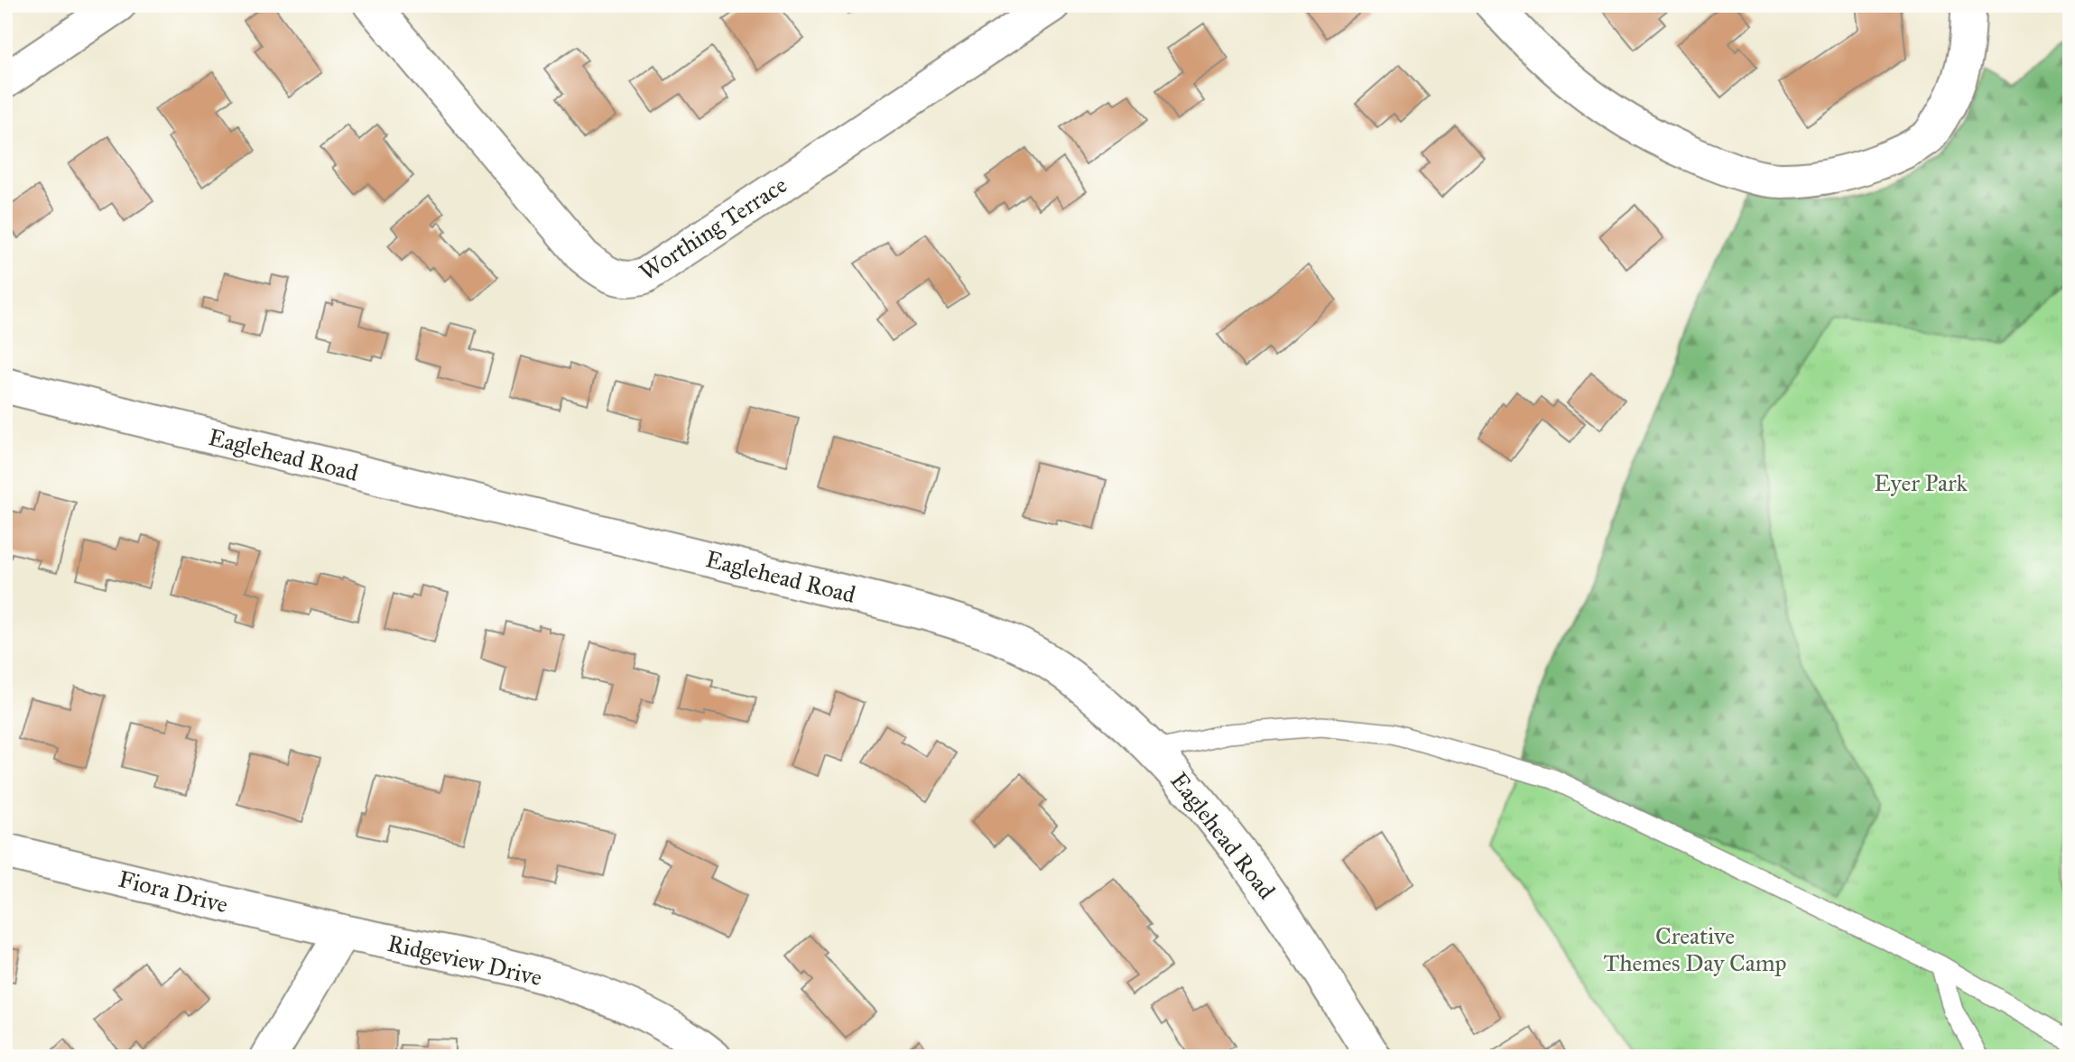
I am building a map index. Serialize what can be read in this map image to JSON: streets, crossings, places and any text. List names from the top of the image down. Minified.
{"streets":{"street":["Worthing Terrace","Eaglehead Road","Fiora Drive","Ridgeview Drive"]},"crossings":[["Fiora Drive","Ridgeview Drive"]],"parks":["Eyer Park","Creative Themes Day Camp"]}
